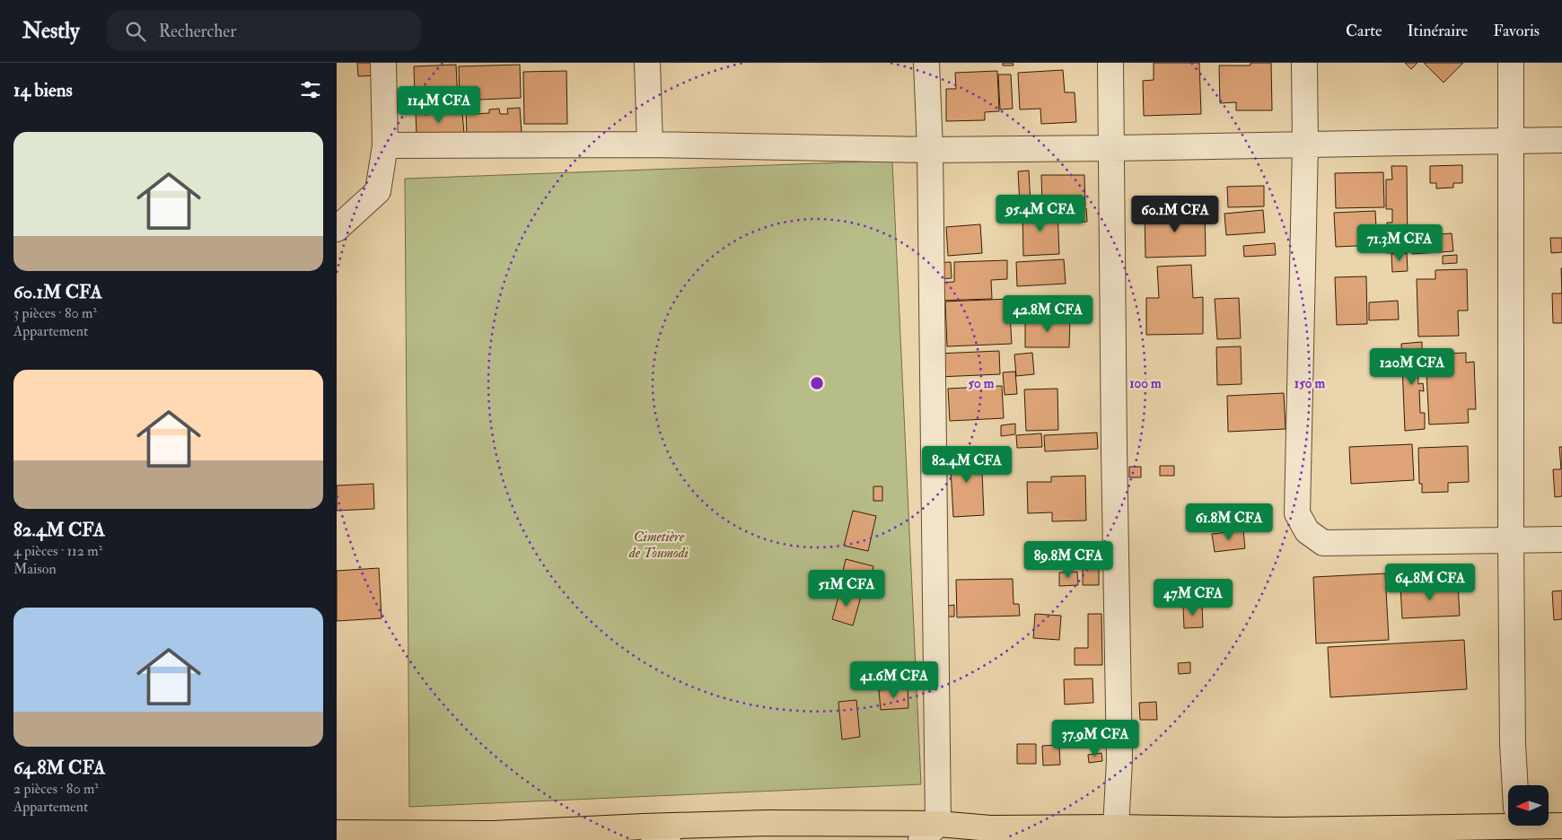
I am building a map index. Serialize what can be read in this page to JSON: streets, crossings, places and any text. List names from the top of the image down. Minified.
{"parks":["Cimetière de Toumodi"],"north":"left","page":{"header":"Nestly","search":"Rechercher","nav":["Carte","Itinéraire","Favoris"],"heading":"14 biens","price":["114M CFA","95.4M CFA","60.1M CFA","71.3M CFA","42.8M CFA","120M CFA","82.4M CFA","61.8M CFA","89.8M CFA","64.8M CFA","51M CFA","47M CFA","41.6M CFA","37.9M CFA"],"list":[{"name":"60.1M CFA","note":"3 pièces · 80 m² · Appartement"},{"name":"82.4M CFA","note":"4 pièces · 112 m² · Maison"},{"name":"64.8M CFA","note":"2 pièces · 80 m² · Appartement"}]},"rings":["50 m","100 m","150 m"]}
